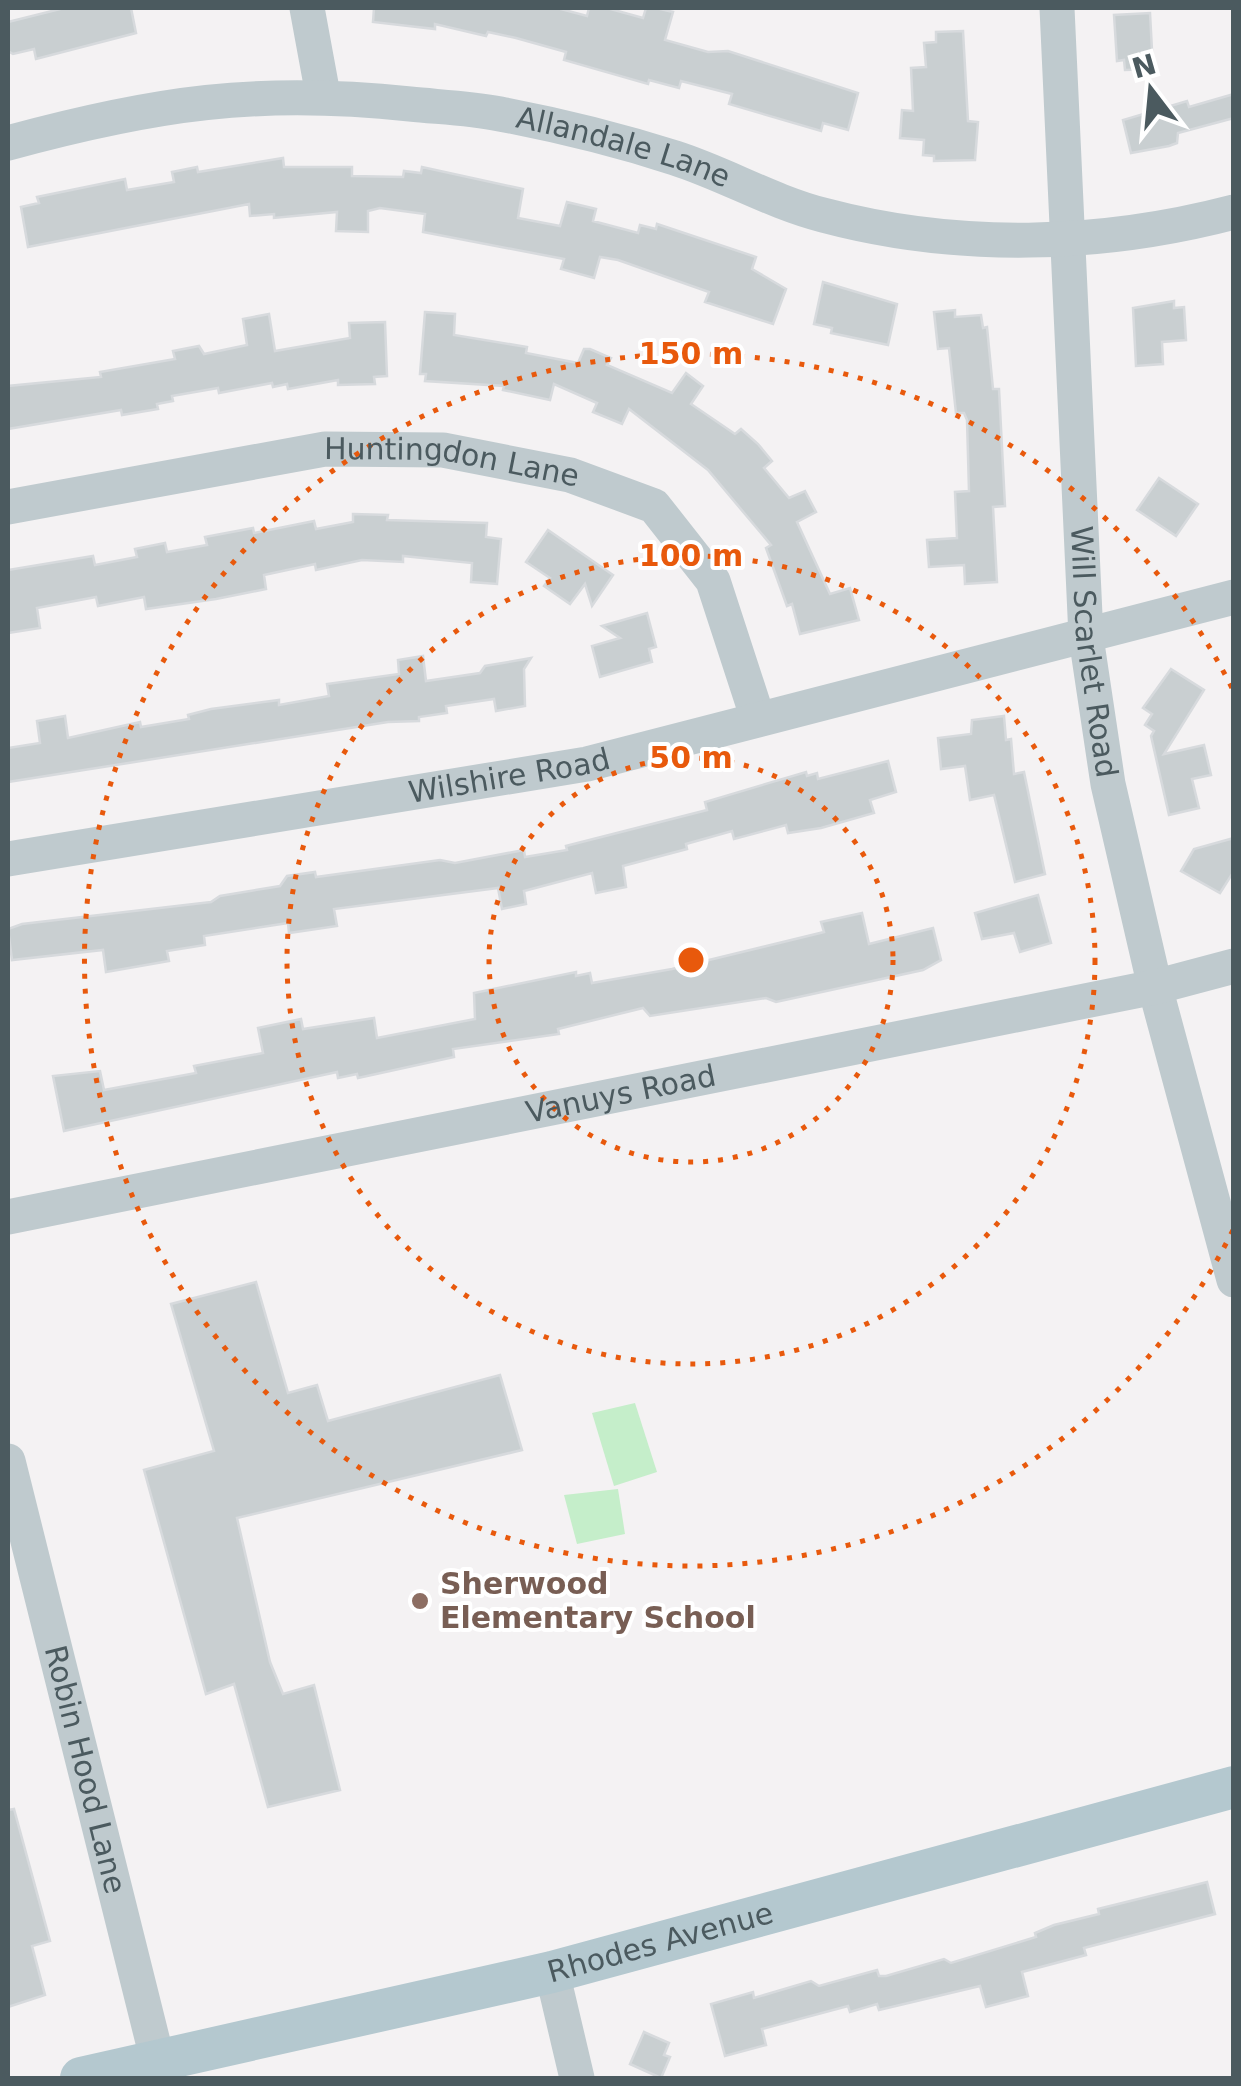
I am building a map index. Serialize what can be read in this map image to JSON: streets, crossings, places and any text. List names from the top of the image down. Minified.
{"streets":{"main road":["Rhodes Avenue"],"street":["Allandale Lane","Huntingdon Lane","Will Scarlet Road","Wilshire Road","Vanuys Road","Robin Hood Lane"]},"crossings":[["Allandale Lane","Will Scarlet Road"],["Huntingdon Lane","Wilshire Road"],["Will Scarlet Road","Wilshire Road"],["Will Scarlet Road","Vanuys Road"],["Robin Hood Lane","Rhodes Avenue"]],"places":["Sherwood Elementary School"],"north":"top","rings":["150 m","100 m","50 m"]}
